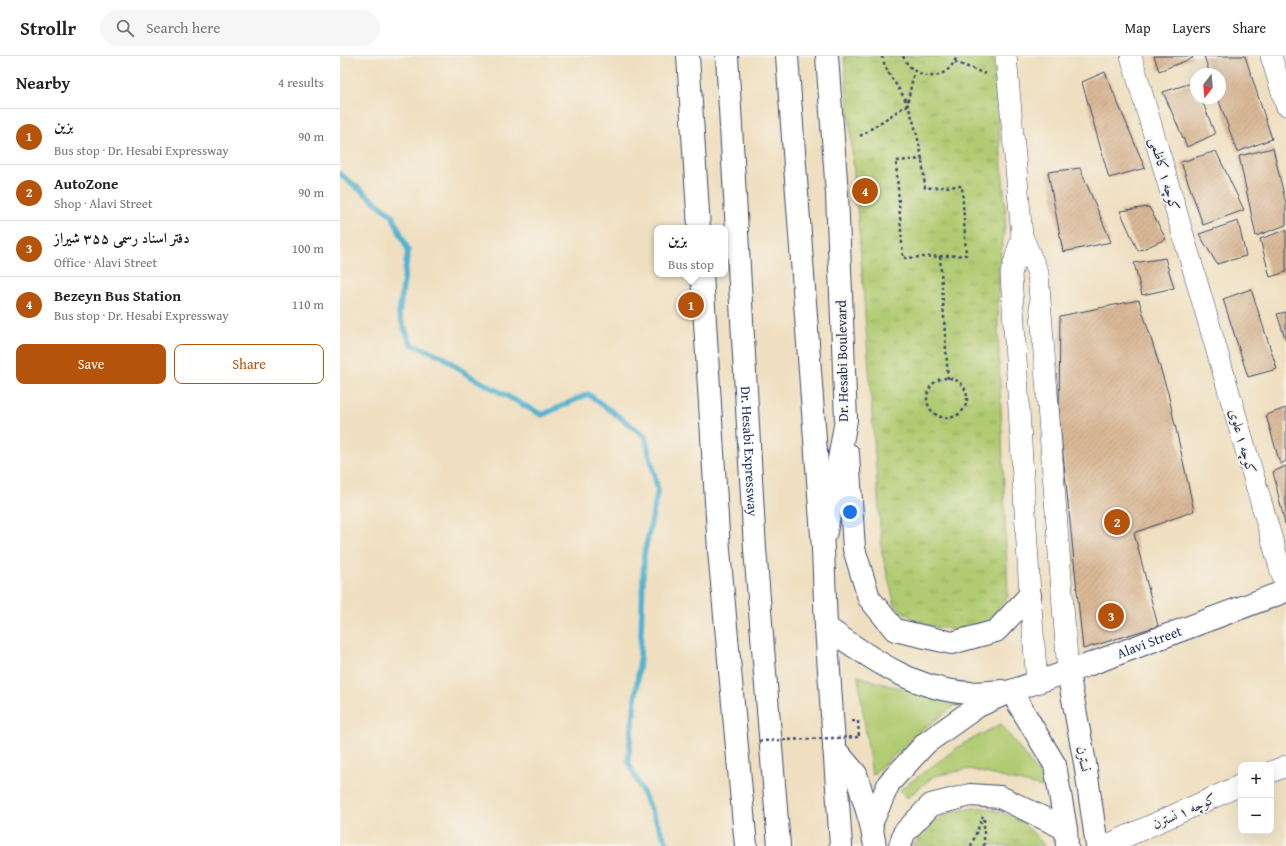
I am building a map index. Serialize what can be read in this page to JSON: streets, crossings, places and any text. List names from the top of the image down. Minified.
{"streets":{"main road":["Dr. Hesabi Boulevard","Dr. Hesabi Expressway","Alavi Street","نسترن"],"street":["کوچه ۱ کاظمی","کوچه ۱ علوی","کوچه ۱ نسترن"]},"crossings":[["کوچه ۱ کاظمی","کوچه ۱ علوی"],["کوچه ۱ علوی","Alavi Street"],["Alavi Street","نسترن"]],"north":"bottom","page":{"header":"Strollr","search":"Search here","nav":["Map","Layers","Share"],"heading":["Nearby","4 results"],"list":[{"mark":"1","name":"بزین","note":"Bus stop · Dr. Hesabi Expressway","value":"90 m"},{"mark":"2","name":"AutoZone","note":"Shop · Alavi Street","value":"90 m"},{"mark":"3","name":"دفتر اسناد رسمی ۳۵۵ شیراز","note":"Office · Alavi Street","value":"100 m"},{"mark":"4","name":"Bezeyn Bus Station","note":"Bus stop · Dr. Hesabi Expressway","value":"110 m"}],"pins":["4","1","2","3"],"popup":["بزین","Bus stop"],"buttons":["Save","Share"],"map_buttons":["+","−"]}}
